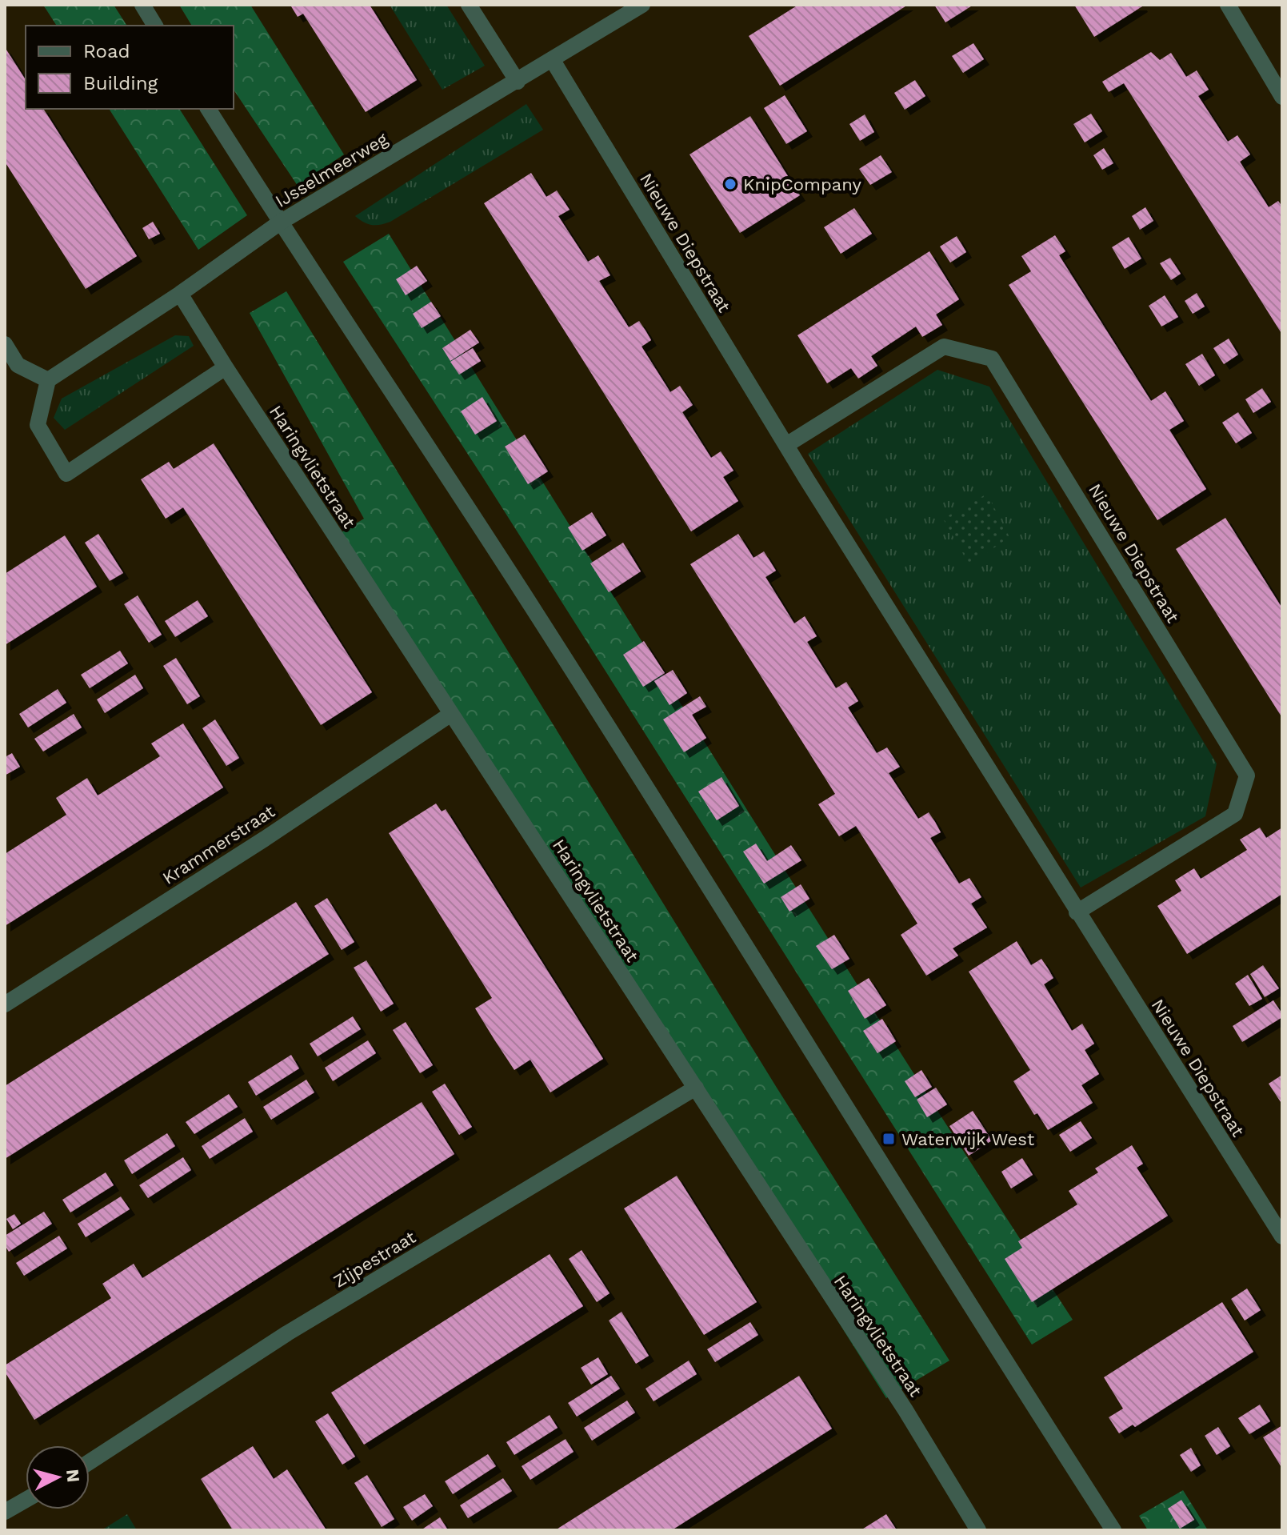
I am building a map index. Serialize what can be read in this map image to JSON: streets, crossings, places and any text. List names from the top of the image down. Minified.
{"streets":{"street":["IJsselmeerweg","Nieuwe Diepstraat","Haringvlietstraat","Krammerstraat","Zijpestraat"]},"crossings":[["IJsselmeerweg","Nieuwe Diepstraat"],["IJsselmeerweg","Haringvlietstraat"],["Haringvlietstraat","Krammerstraat"],["Haringvlietstraat","Zijpestraat"]],"places":{"other":["KnipCompany"],"transit":["Waterwijk West"]},"legend":["Road","Building"],"north":"right"}
